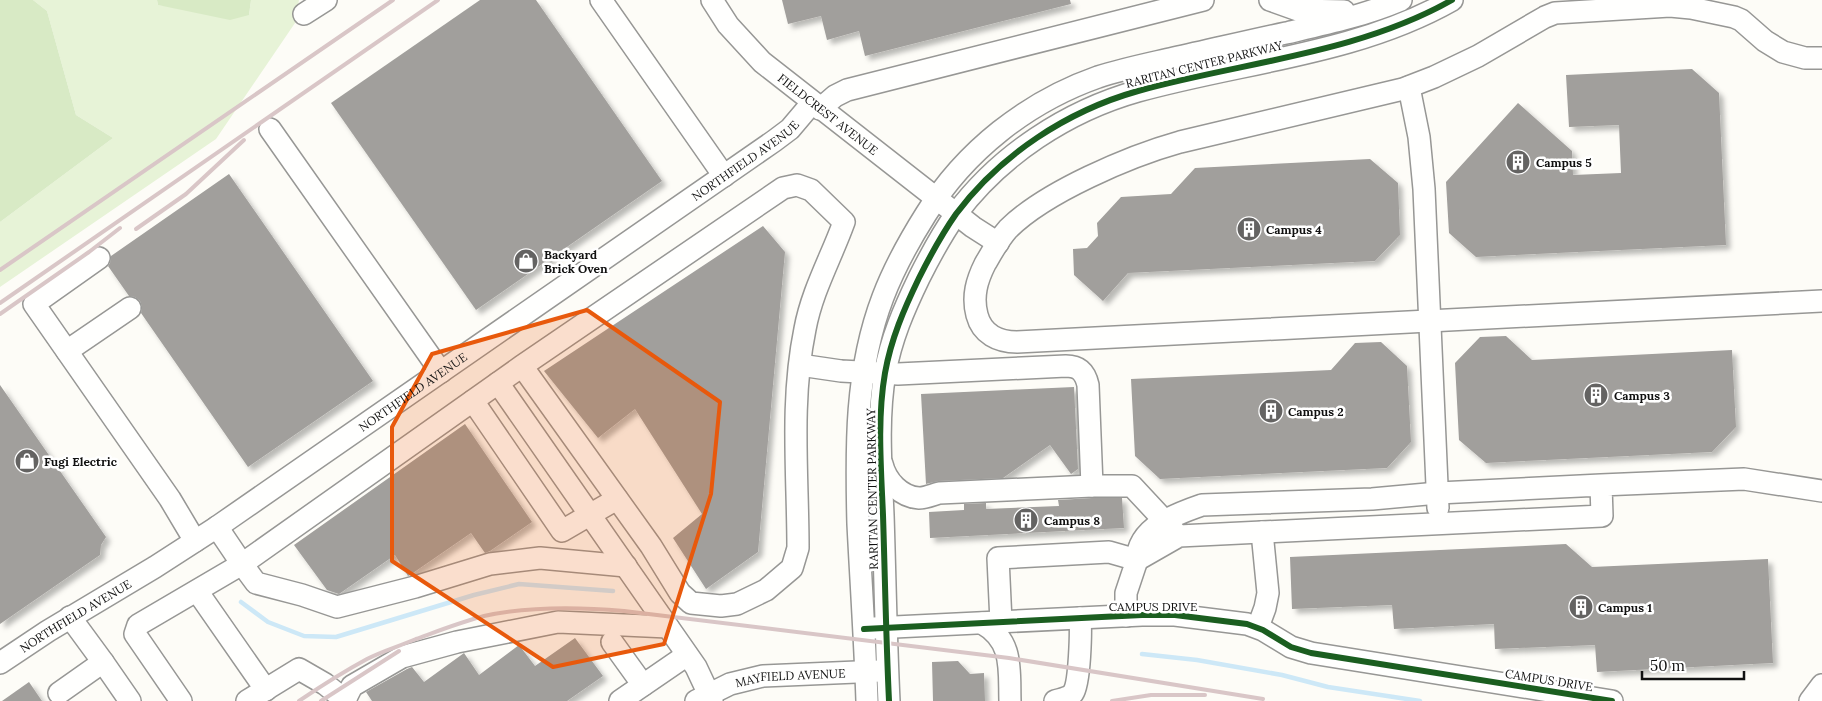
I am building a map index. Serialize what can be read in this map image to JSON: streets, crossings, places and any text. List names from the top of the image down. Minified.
{"streets":{"street":["RARITAN CENTER PARKWAY","FIELDCREST AVENUE","NORTHFIELD AVENUE","CAMPUS DRIVE","MAYFIELD AVENUE"]},"crossings":[["RARITAN CENTER PARKWAY","FIELDCREST AVENUE"],["RARITAN CENTER PARKWAY","CAMPUS DRIVE"],["RARITAN CENTER PARKWAY","MAYFIELD AVENUE"],["FIELDCREST AVENUE","NORTHFIELD AVENUE"]],"places":{"building":["Campus 5","Campus 4","Campus 3","Campus 2","Campus 8","Campus 1"],"shop":["Backyard Brick Oven","Fugi Electric"]},"scale_bar":"50 m"}
